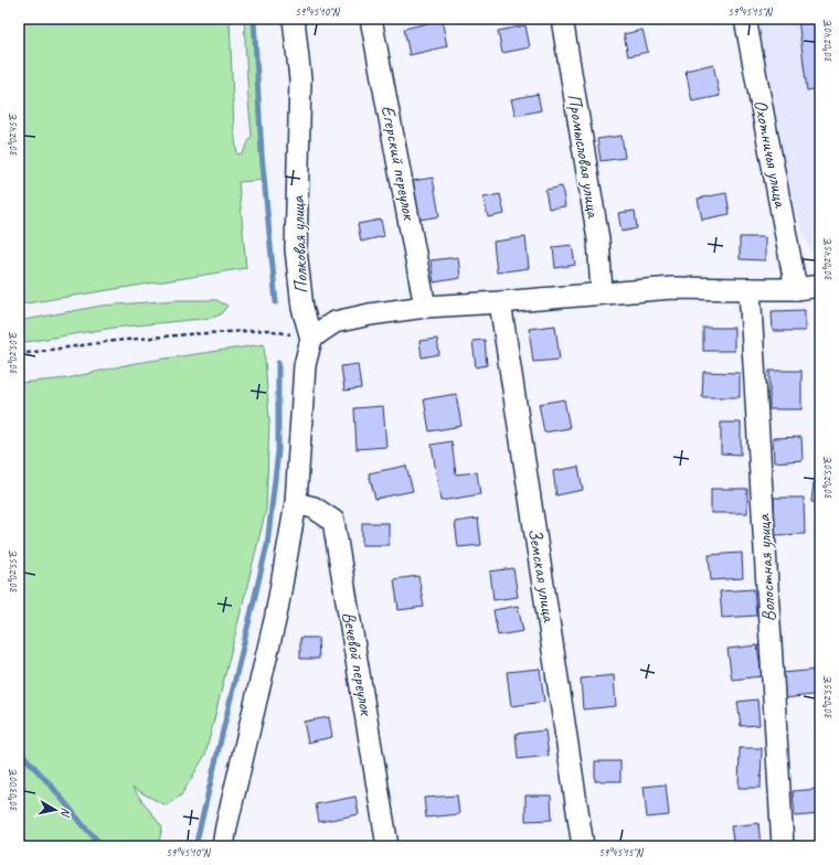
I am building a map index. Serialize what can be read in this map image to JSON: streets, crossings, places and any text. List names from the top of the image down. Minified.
{"streets":{"street":["Охотничья улица","Промысловая улица","Егерский переулок","Полковая улица","Волостная улица","Земская улица","Вечевой переулок"]},"north":"right","coordinates":["59°45'10\"N","59°45'15\"N","30°02'40\"E","30°02'45\"E","30°02'50\"E","30°02'55\"E","30°03'00\"E"]}
